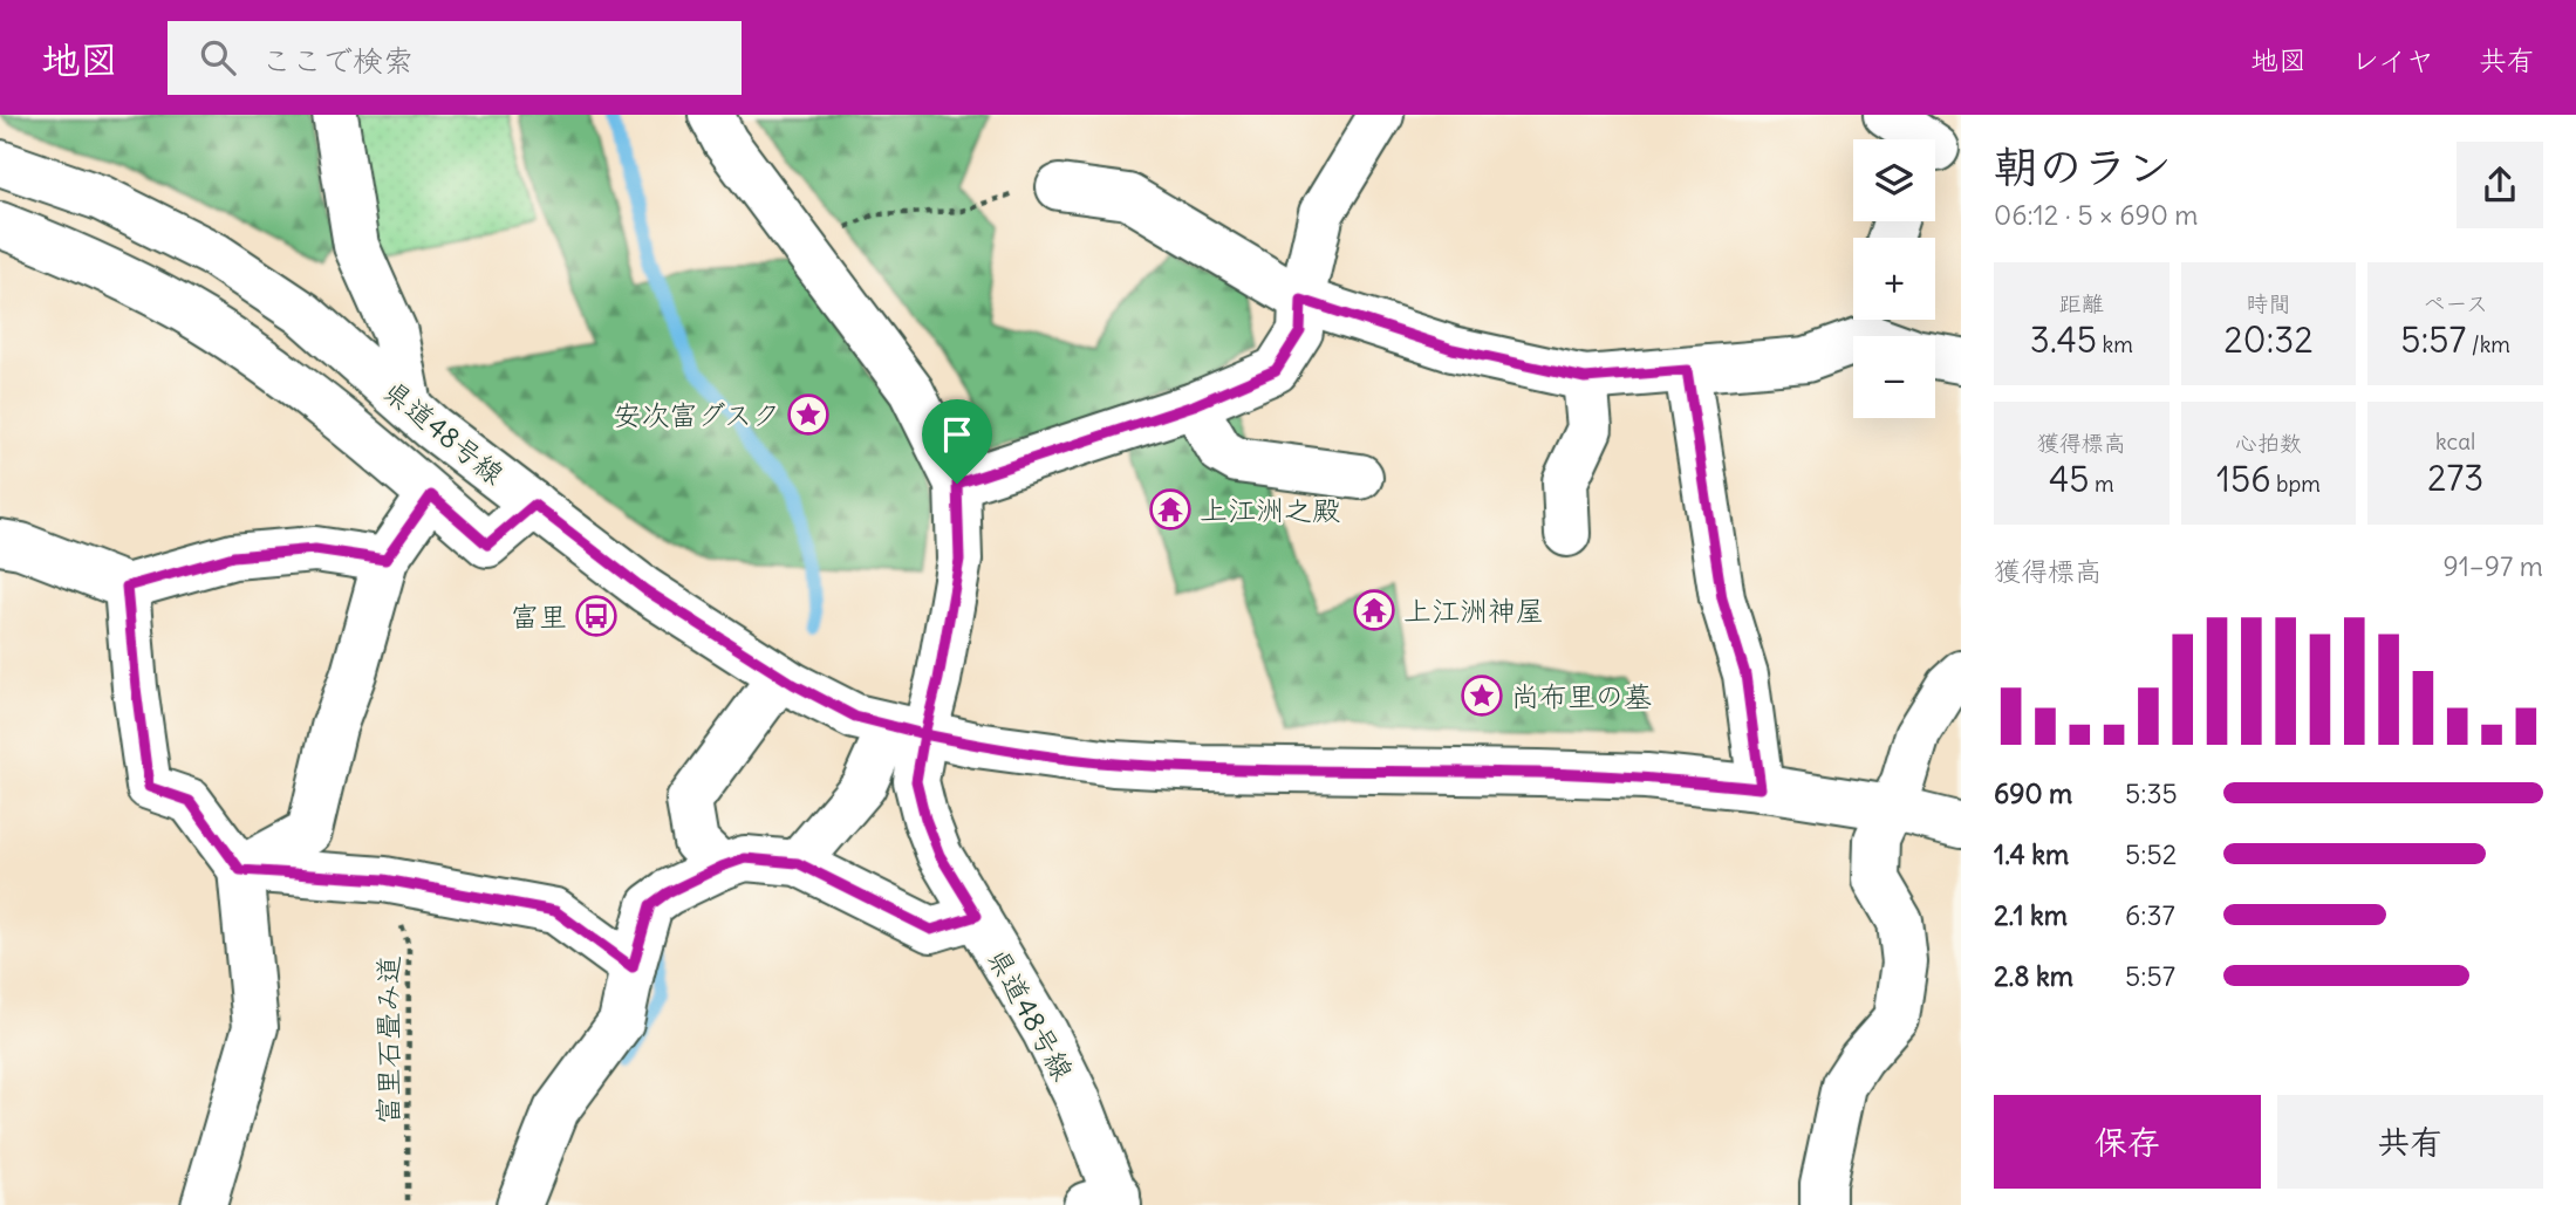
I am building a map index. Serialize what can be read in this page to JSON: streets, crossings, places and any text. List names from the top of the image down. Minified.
{"streets":{"street":["県道48号線"],"path":["富里石畳み道"]},"places":{"place":["安次富グスク","尚布里の墓"],"temple":["上江洲之殿","上江洲神屋"],"bus stop":["富里"]},"page":{"header":"地図","search":"ここで検索","nav":["地図","レイヤ","共有"],"heading":["朝のラン","06:12 · 5 × 690 m"],"map_buttons":["+","−"],"stats":[["距離","3.45 km"],["時間","20:32"],["ペース","5:57 /km"],["獲得標高","45 m"],["心拍数","156 bpm"],["kcal","273"]],"chart":["獲得標高","91–97 m"],"list":[{"name":"690 m","note":"5:35"},{"name":"1.4 km","note":"5:52"},{"name":"2.1 km","note":"6:37"},{"name":"2.8 km","note":"5:57"}],"buttons":["保存","共有"]}}
